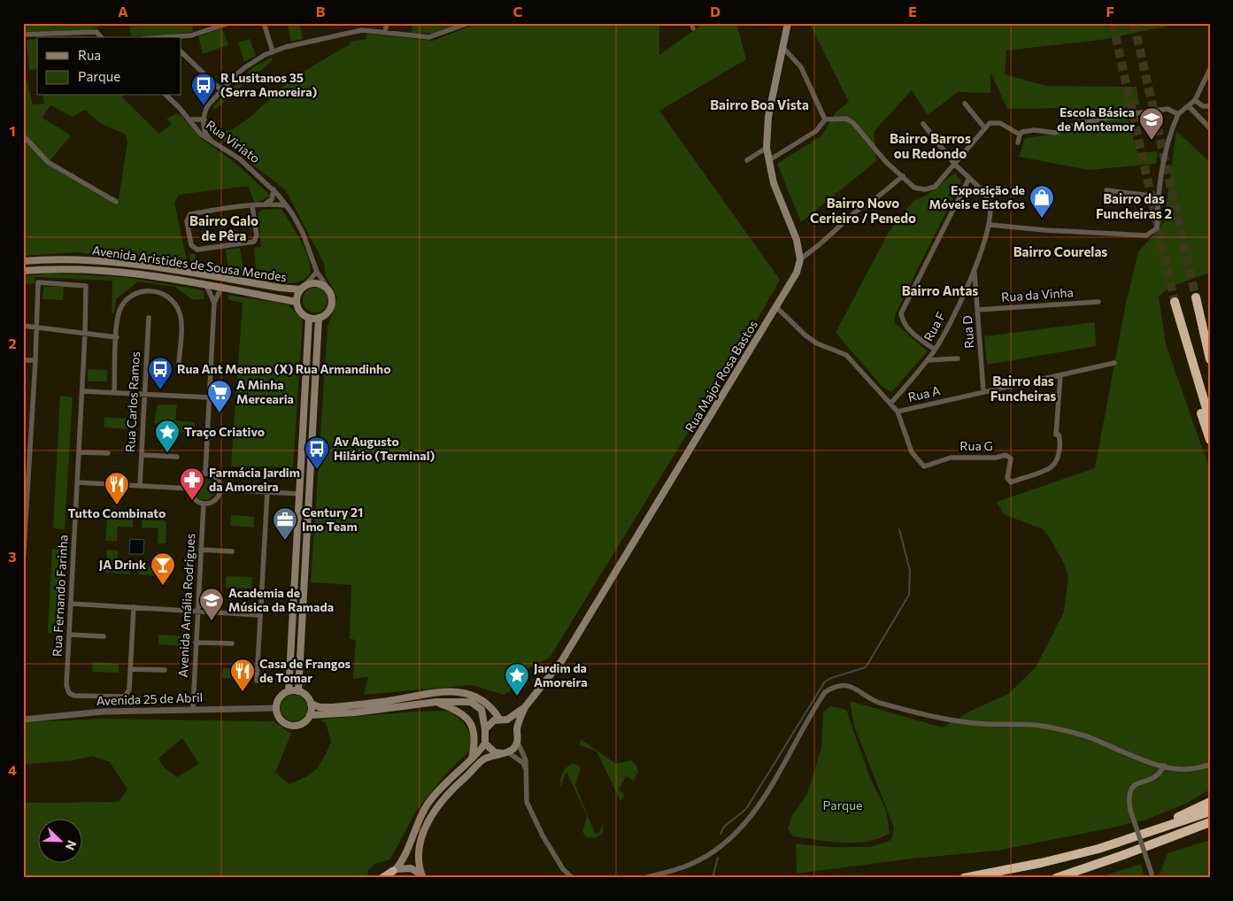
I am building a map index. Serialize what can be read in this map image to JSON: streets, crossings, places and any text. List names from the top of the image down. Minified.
{"streets":{"main road":["Avenida Aristides de Sousa Mendes","Rua Major Rosa Bastos"],"street":["Rua Viriato","Rua da Vinha","Rua F","Rua D","Rua A","Rua Carlos Ramos","Rua G","Rua Fernando Farinha","Avenida Amália Rodrigues","Avenida 25 de Abril"]},"crossings":[["Rua Viriato","Avenida Aristides de Sousa Mendes"],["Rua da Vinha","Rua D"],["Rua F","Rua D"],["Rua F","Rua A"],["Rua D","Rua A"],["Rua Major Rosa Bastos","Rua A"],["Rua A","Rua G"],["Avenida Amália Rodrigues","Avenida 25 de Abril"]],"districts":["Bairro Boa Vista","Bairro Barros ou Redondo","Bairro das Funcheiras 2","Bairro Novo Cerieiro / Penedo","Bairro Galo de Pêra","Bairro Courelas","Bairro Antas","Bairro das Funcheiras"],"parks":["Parque"],"places":{"bus stop":["R Lusitanos 35 (Serra Amoreira)","Rua Ant Menano (X) Rua Armandinho","Av Augusto Hilário (Terminal)"],"school or university":["Escola Básica de Montemor","Academia de Música da Ramada"],"shop":["Exposição de Móveis e Estofos"],"supermarket":["A Minha Mercearia"],"place":["Traço Criativo","Jardim da Amoreira"],"pharmacy":["Farmácia Jardim da Amoreira"],"restaurant":["Tutto Combinato","Casa de Frangos de Tomar"],"office":["Century 21 Imo Team"],"bar":["JA Drink"]},"legend":["Rua","Parque"],"north":"bottom right","grid":{"columns":["A","B","C","D","E","F"],"rows":["1","2","3","4"]}}
